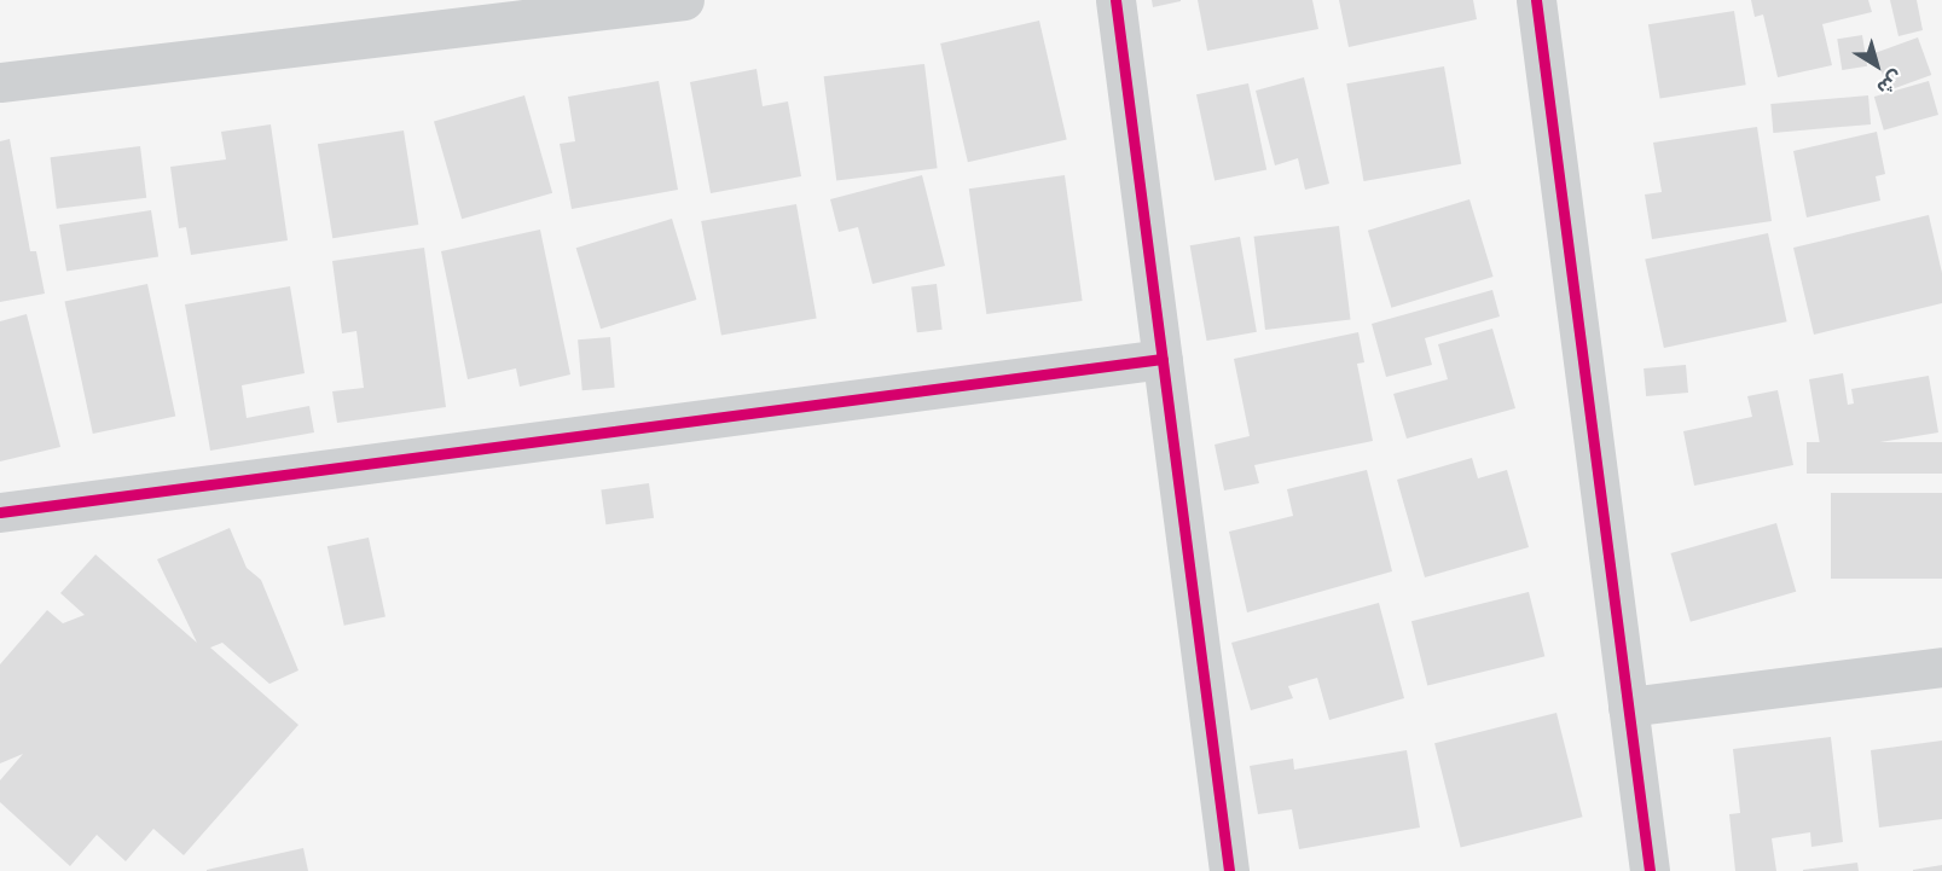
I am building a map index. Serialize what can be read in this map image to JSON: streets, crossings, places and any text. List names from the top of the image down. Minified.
{"north":"bottom right"}
